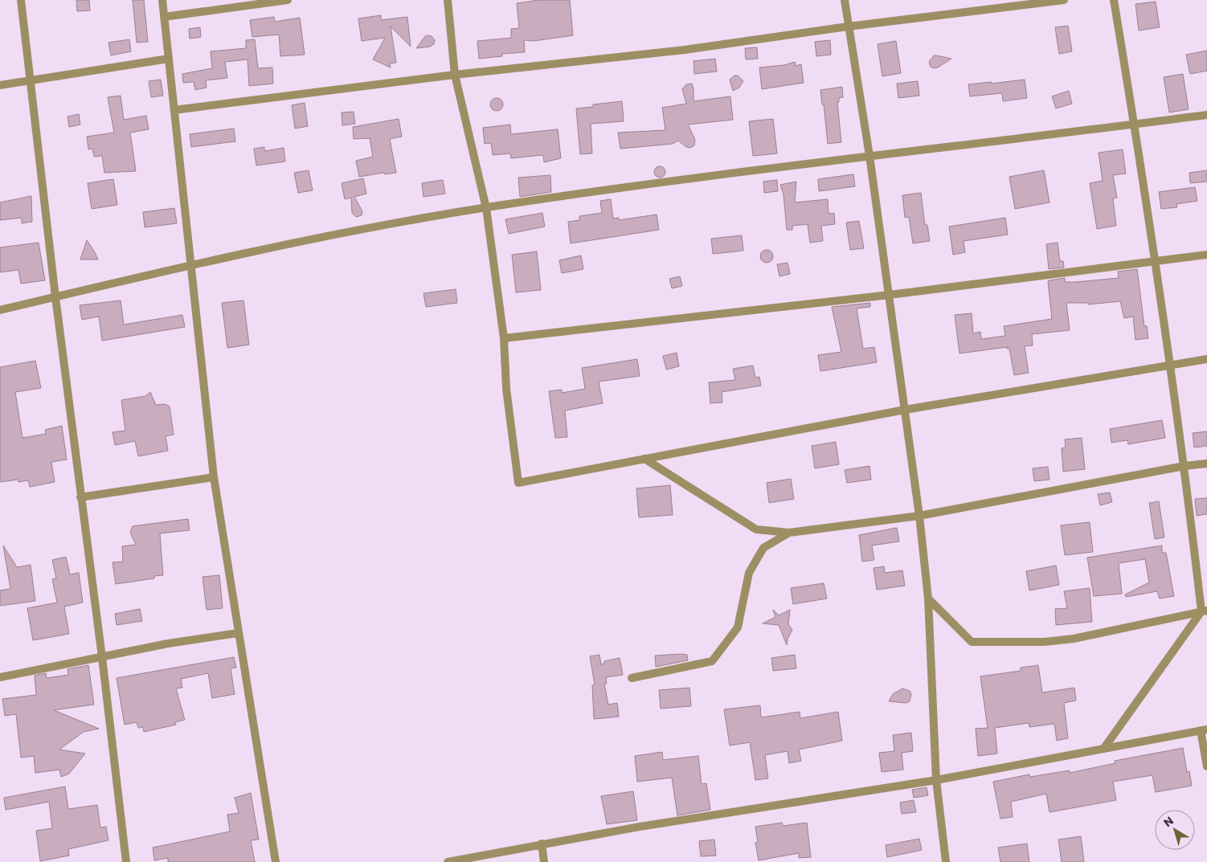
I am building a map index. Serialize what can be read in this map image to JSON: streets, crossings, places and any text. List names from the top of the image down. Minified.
{"north":"top left"}
